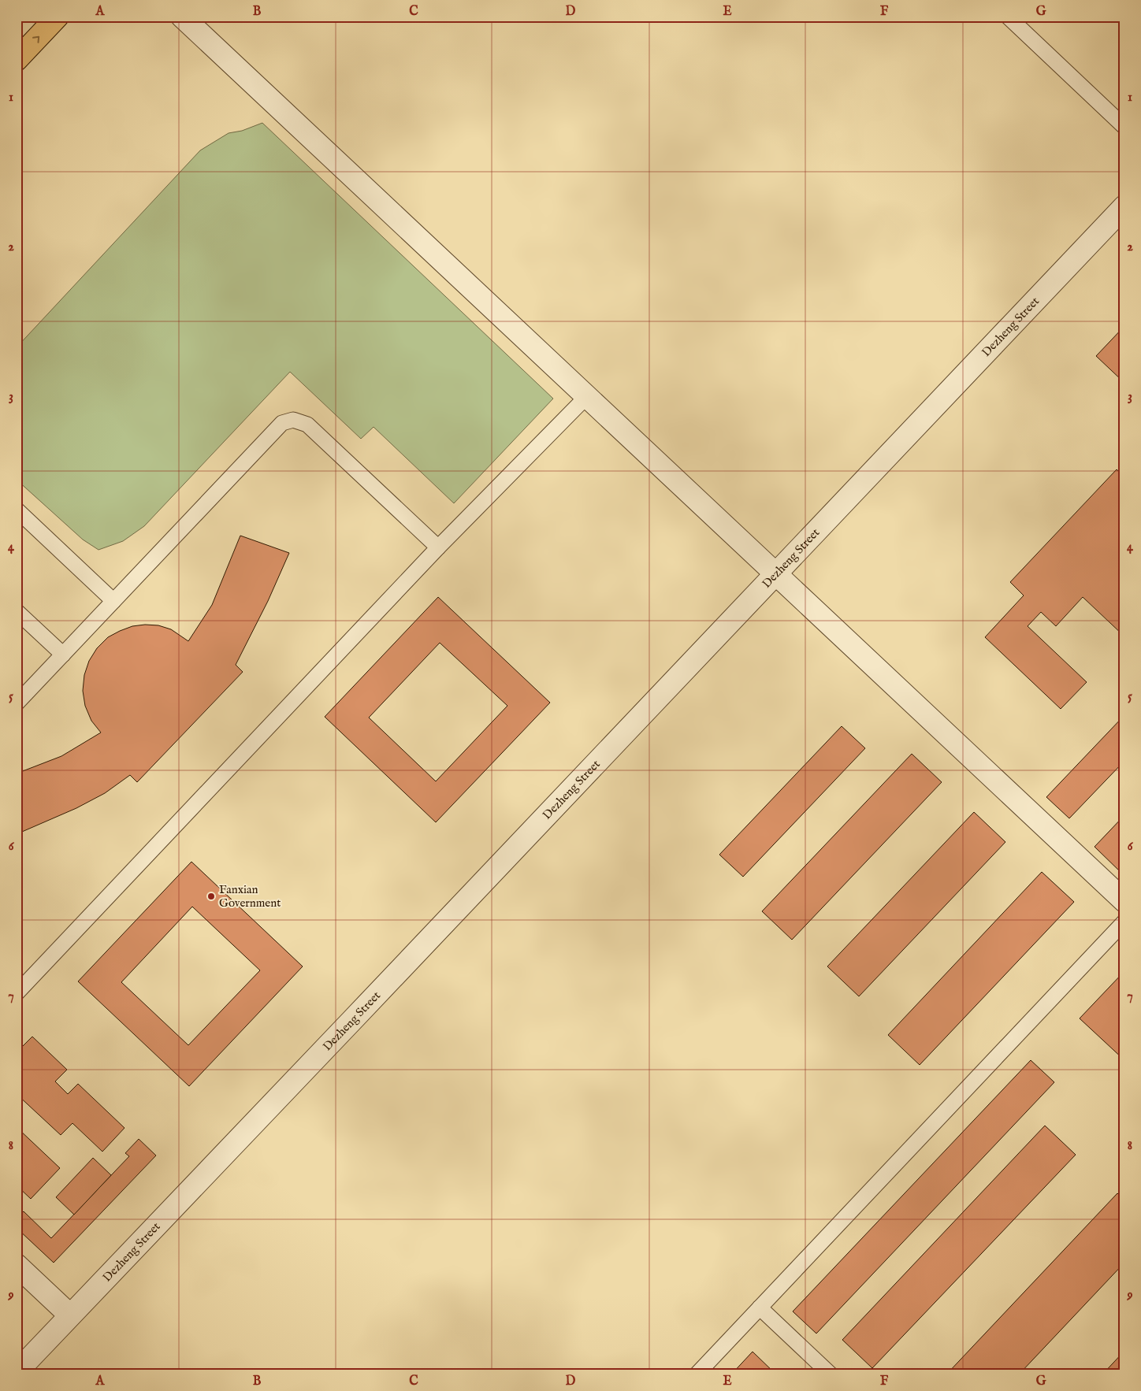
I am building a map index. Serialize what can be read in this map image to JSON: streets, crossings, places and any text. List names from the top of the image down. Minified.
{"streets":{"street":["Dezheng Street"]},"places":["Fanxian Government"],"grid":{"columns":["A","B","C","D","E","F","G"],"rows":["1","2","3","4","5","6","7","8","9"]}}
